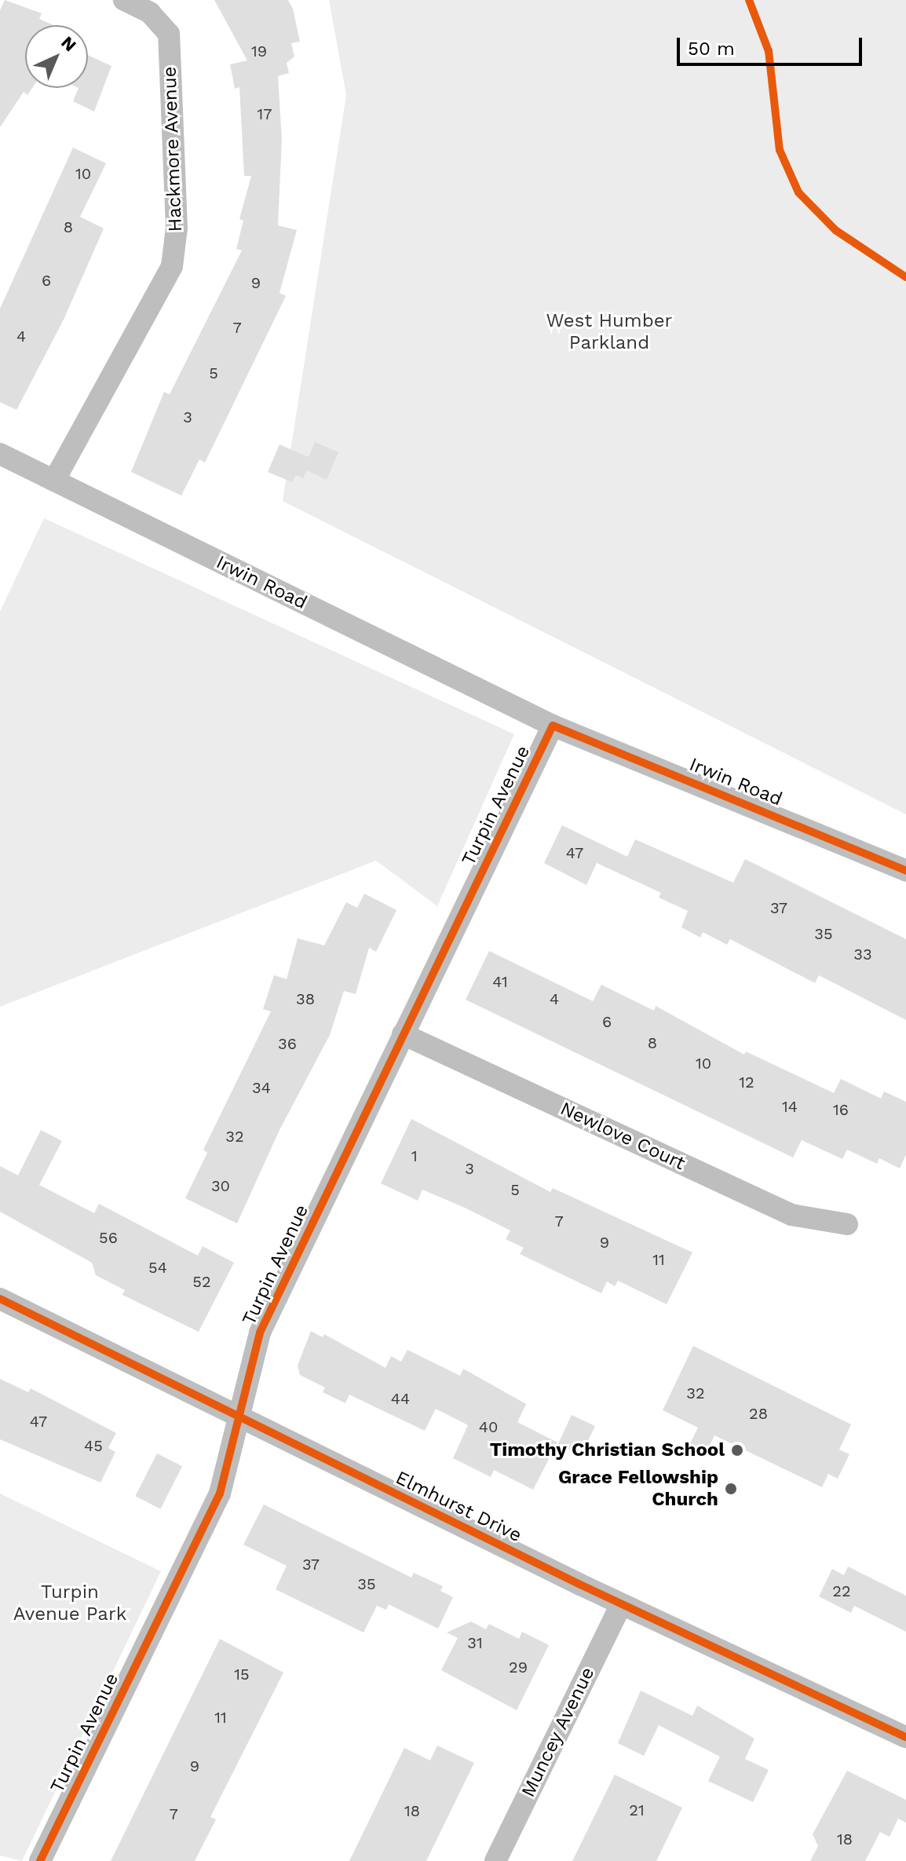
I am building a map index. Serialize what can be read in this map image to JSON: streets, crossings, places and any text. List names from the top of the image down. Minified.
{"streets":{"street":["Hackmore Avenue","Irwin Road","Turpin Avenue","Newlove Court","Elmhurst Drive","Muncey Avenue"]},"crossings":[["Hackmore Avenue","Irwin Road"],["Irwin Road","Turpin Avenue"],["Turpin Avenue","Newlove Court"],["Turpin Avenue","Elmhurst Drive"],["Elmhurst Drive","Muncey Avenue"]],"parks":["West Humber Parkland","Turpin Avenue Park"],"places":["Timothy Christian School","Grace Fellowship Church"],"house_numbers":["19","17","10","8","6","9","7","4","5","3","47","37","35","33","41","38","4","6","8","36","10","12","34","14","16","32","1","3","30","5","7","56","9","11","54","52","32","44","28","47","40","45","37","35","22","31","29","15","11","9","21","18","7","18"],"scale_bar":"50 m","north":"top right"}
